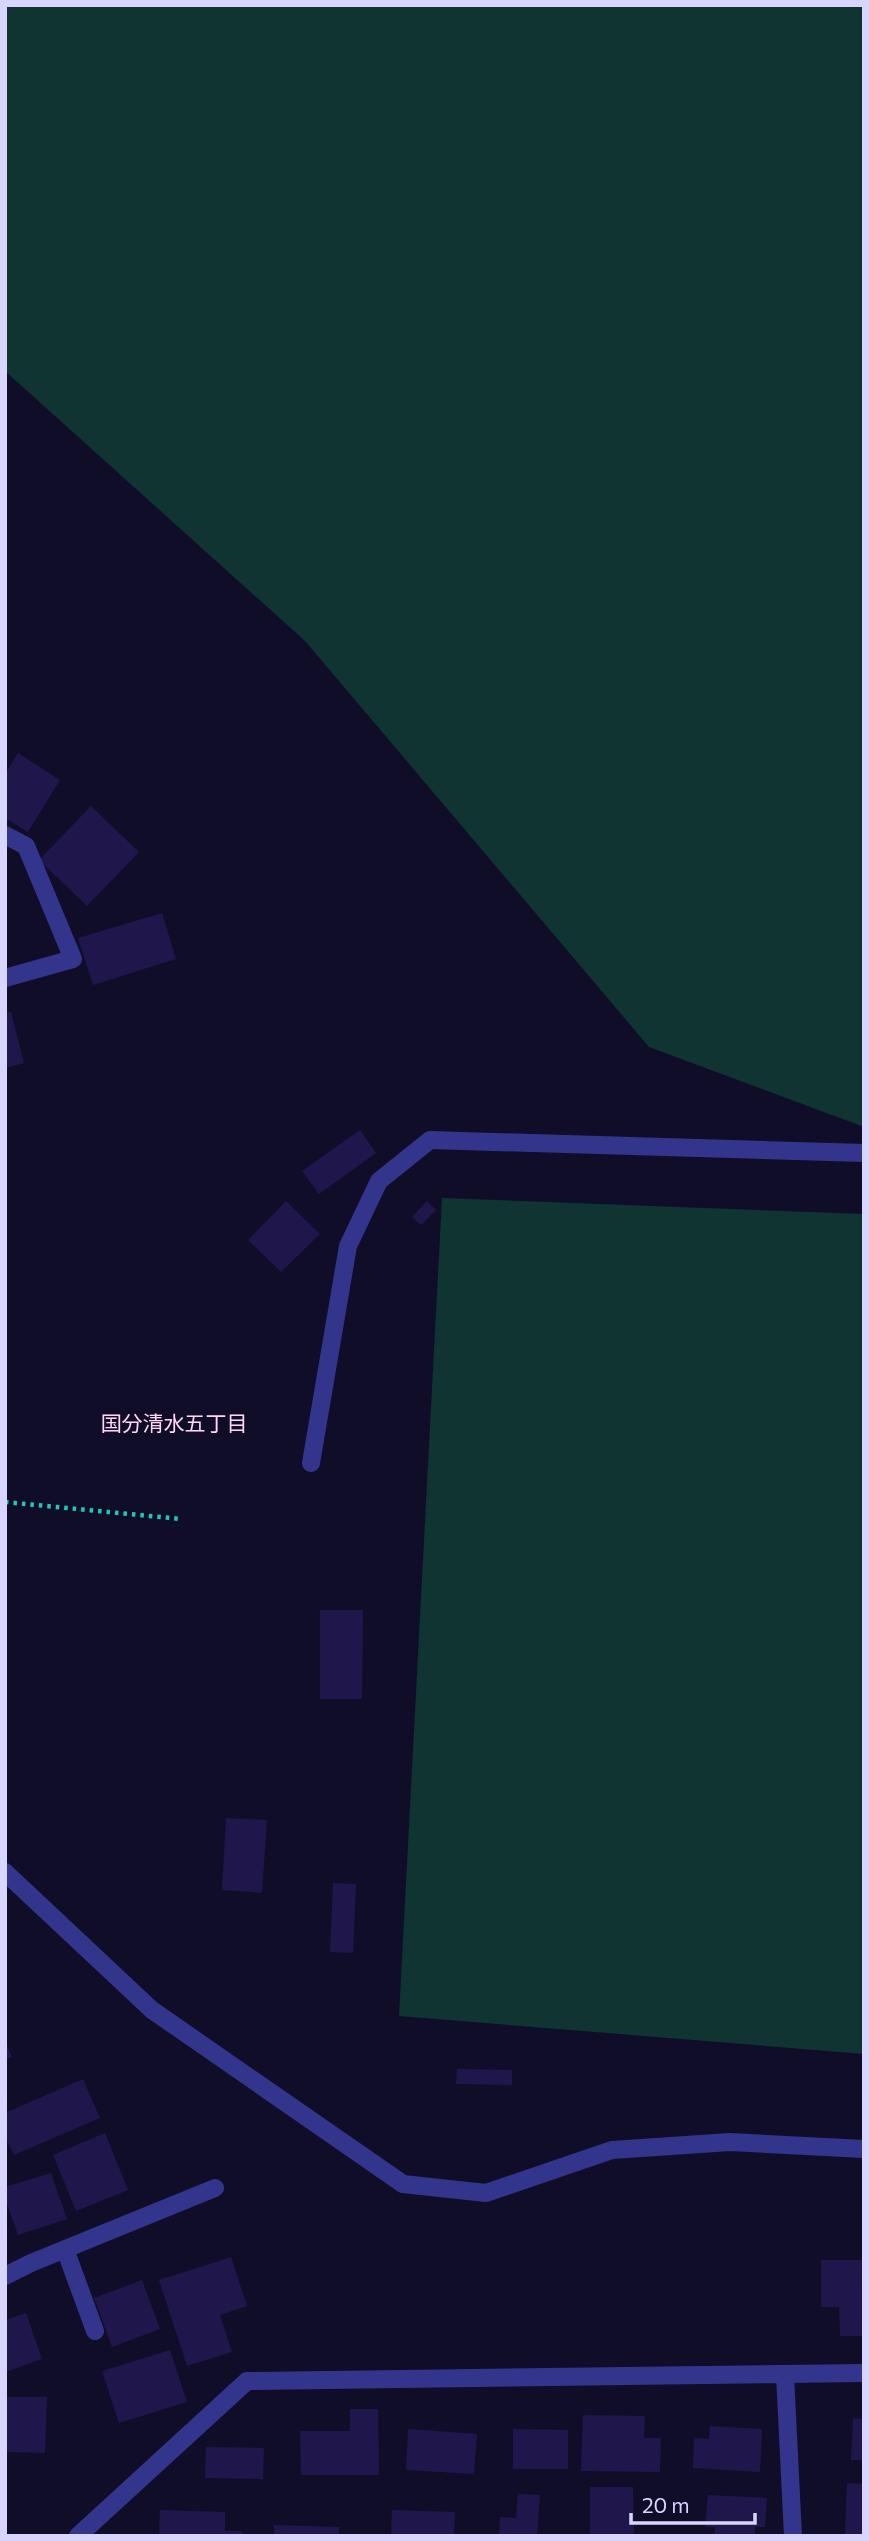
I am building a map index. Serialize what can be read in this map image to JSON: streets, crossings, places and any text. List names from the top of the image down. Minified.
{"districts":["国分清水五丁目"],"scale_bar":"20 m"}
